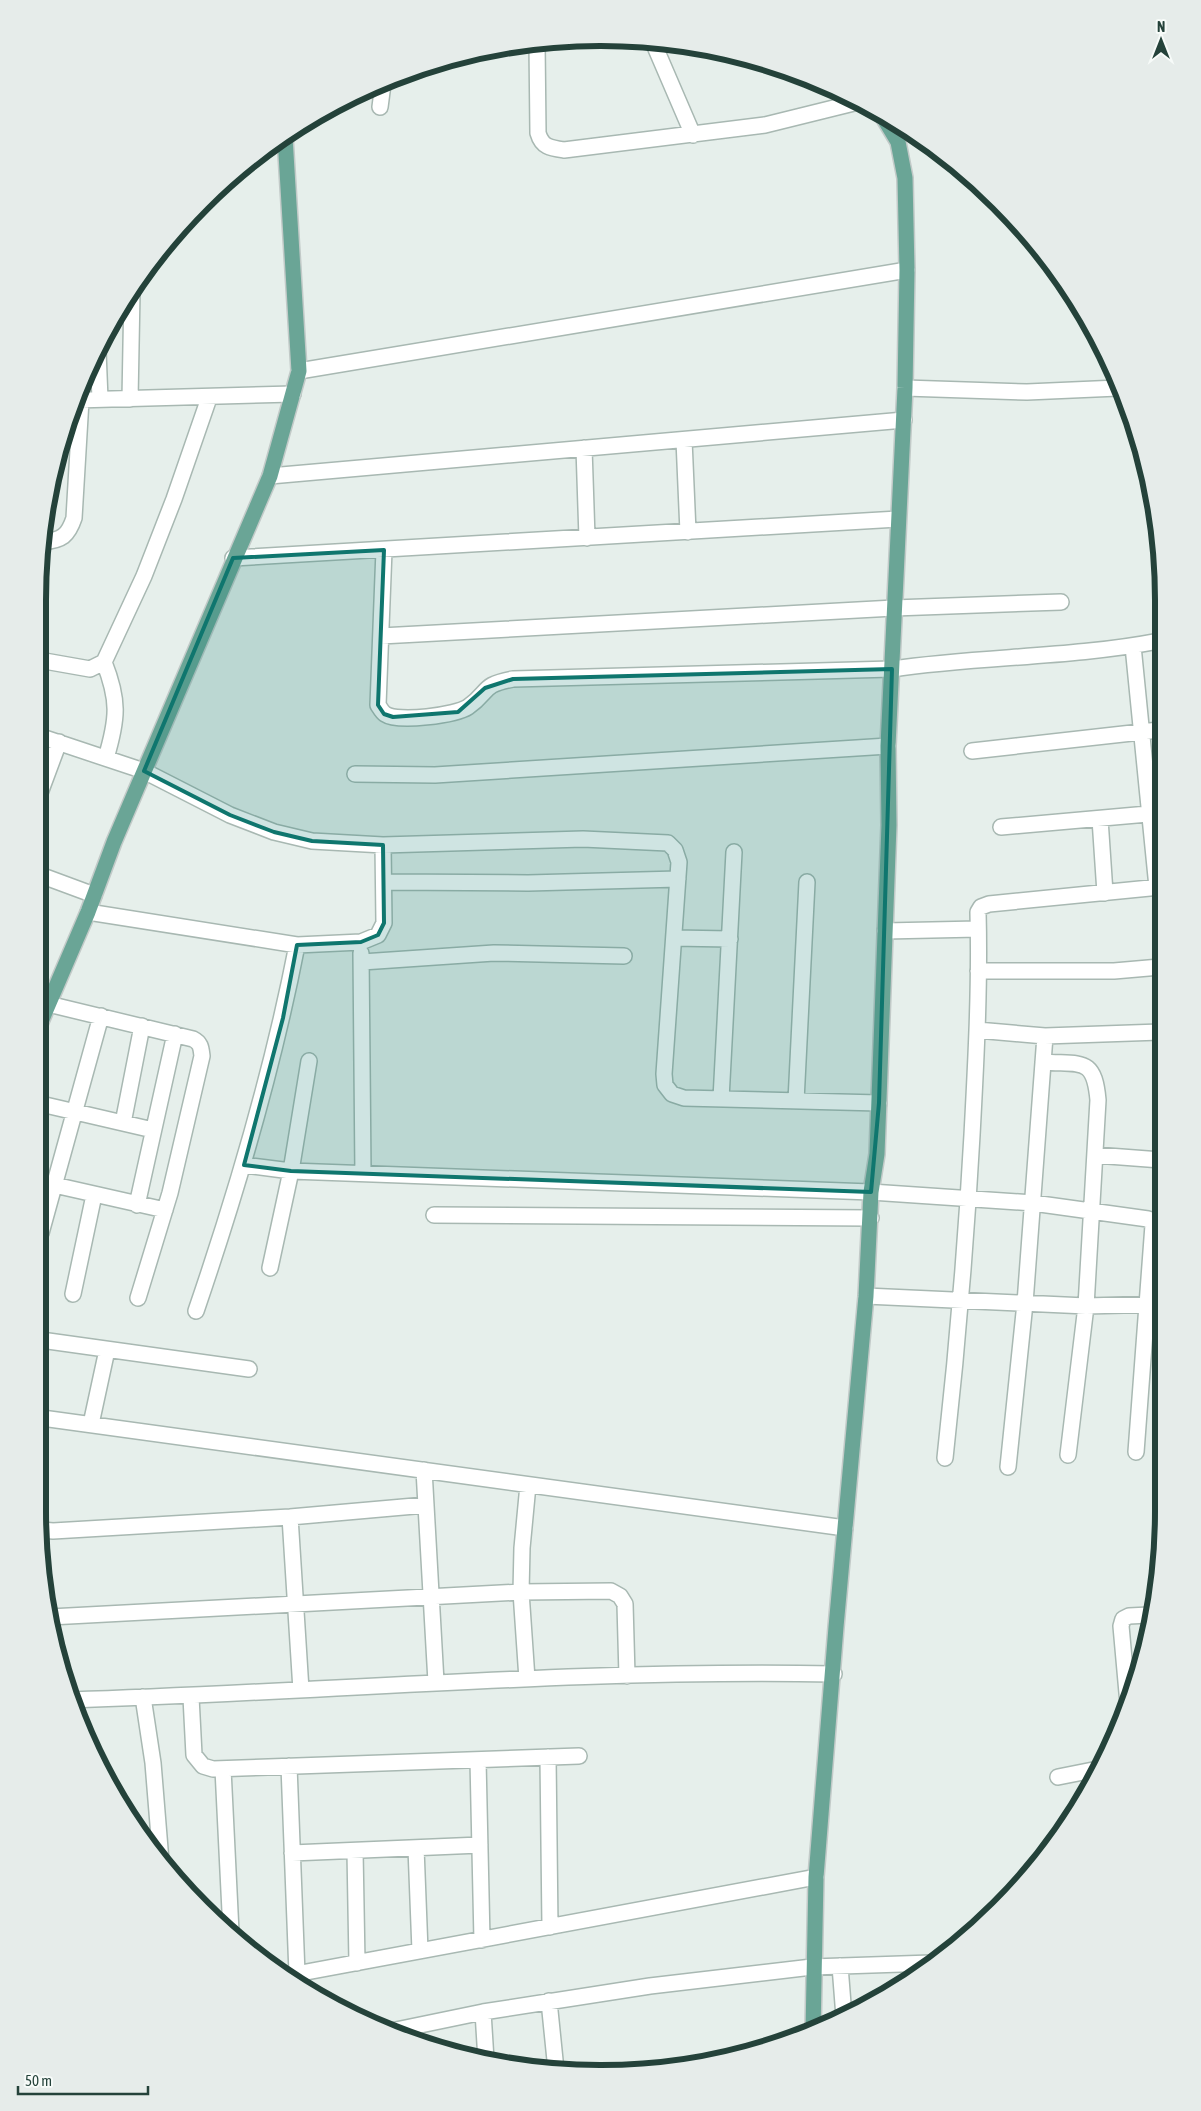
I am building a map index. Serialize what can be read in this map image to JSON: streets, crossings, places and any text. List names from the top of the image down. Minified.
{"scale_bar":"50 m","north":"top"}
